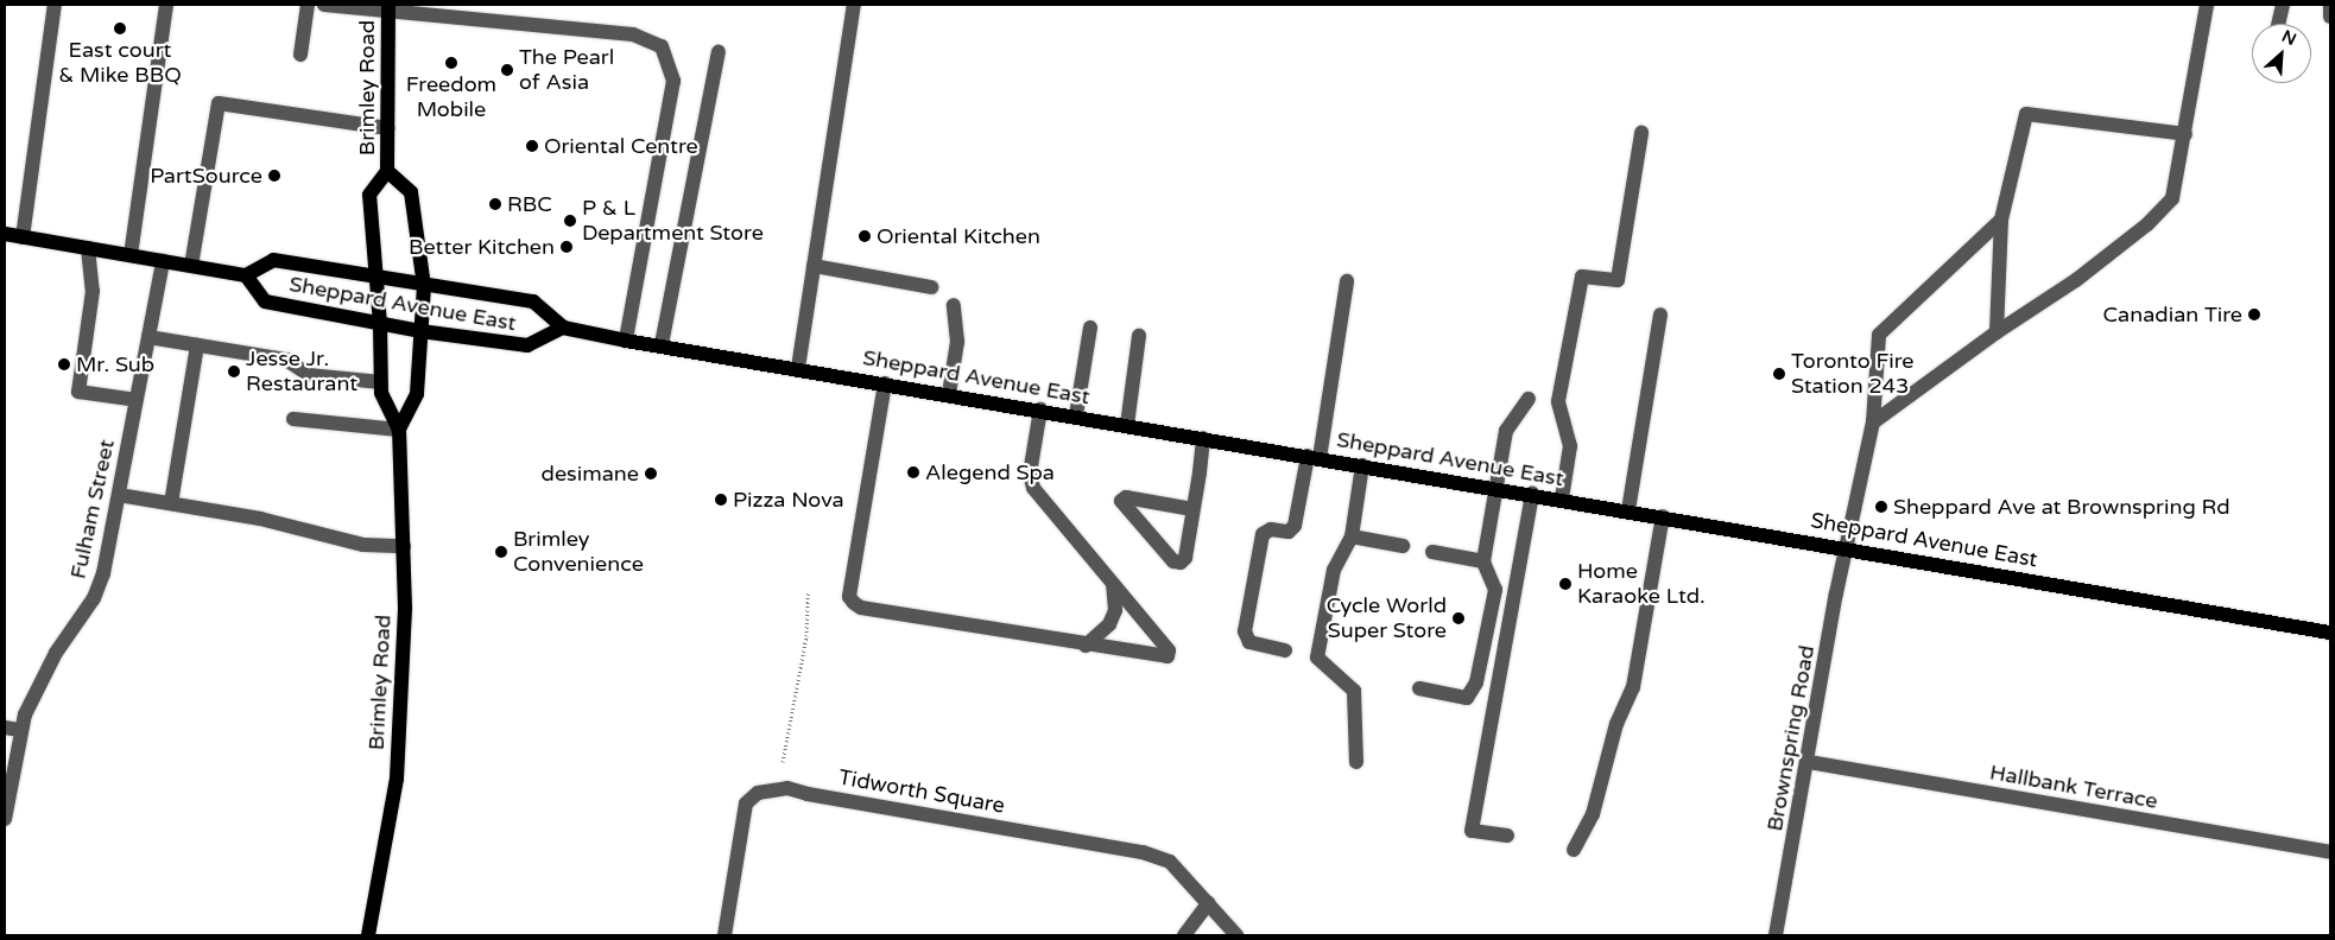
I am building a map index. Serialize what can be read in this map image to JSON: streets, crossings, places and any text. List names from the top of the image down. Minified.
{"streets":{"main road":["Brimley Road","Sheppard Avenue East"],"street":["Fulham Street","Brownspring Road","Hallbank Terrace","Tidworth Square"]},"crossings":[["Brimley Road","Sheppard Avenue East"],["Sheppard Avenue East","Brownspring Road"],["Brownspring Road","Hallbank Terrace"]],"places":["East court & Mike BBQ","Freedom Mobile","The Pearl of Asia","Oriental Centre","PartSource","RBC","P & L Department Store","Oriental Kitchen","Better Kitchen","Canadian Tire","Mr. Sub","Jesse Jr. Restaurant","Toronto Fire Station 243","Alegend Spa","desimane","Pizza Nova","Sheppard Ave at Brownspring Rd","Brimley Convenience","Home Karaoke Ltd.","Cycle World Super Store"],"north":"top right"}
